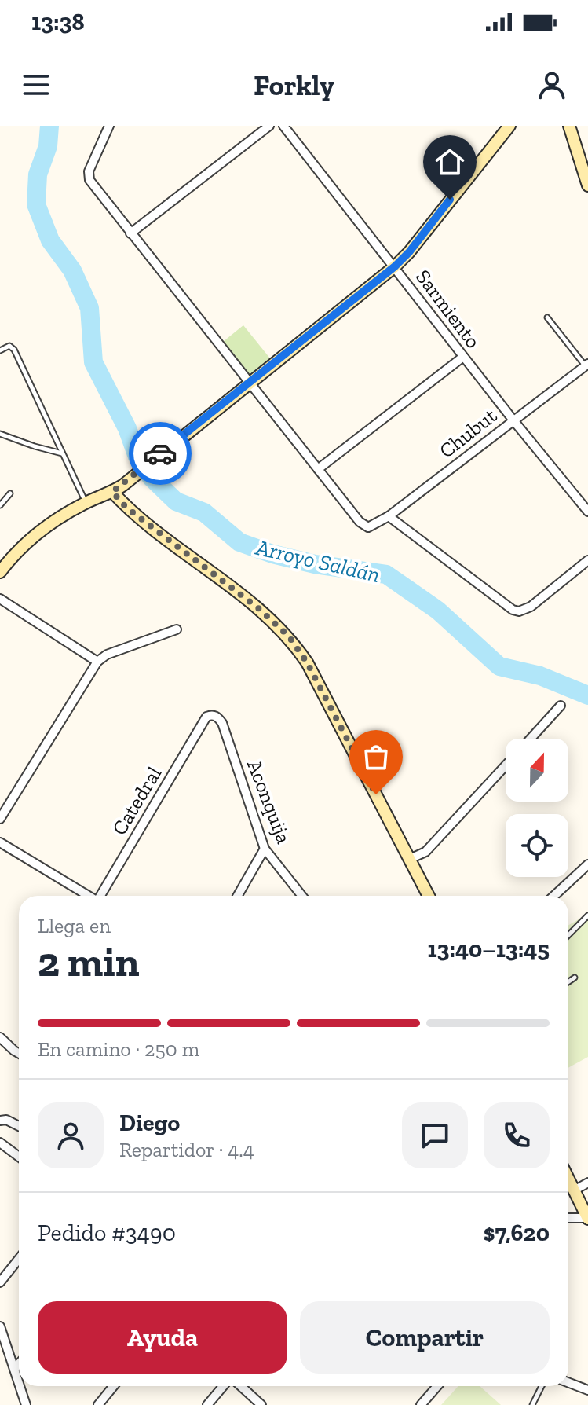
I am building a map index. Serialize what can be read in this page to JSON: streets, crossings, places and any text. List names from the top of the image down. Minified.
{"streets":{"street":["Sarmiento","Chubut","Catedral","Aconquija"]},"crossings":[["Sarmiento","Chubut"],["Catedral","Aconquija"]],"water":["Arroyo Saldán"],"north":"top","page":{"status":"13:38","header":"Forkly","heading":["2 min","Llega en","13:40–13:45"],"panel":["Diego","Repartidor · 4.4","Pedido #3490","$7,620"],"bar":"En camino · 250 m","buttons":["Ayuda","Compartir"]}}
